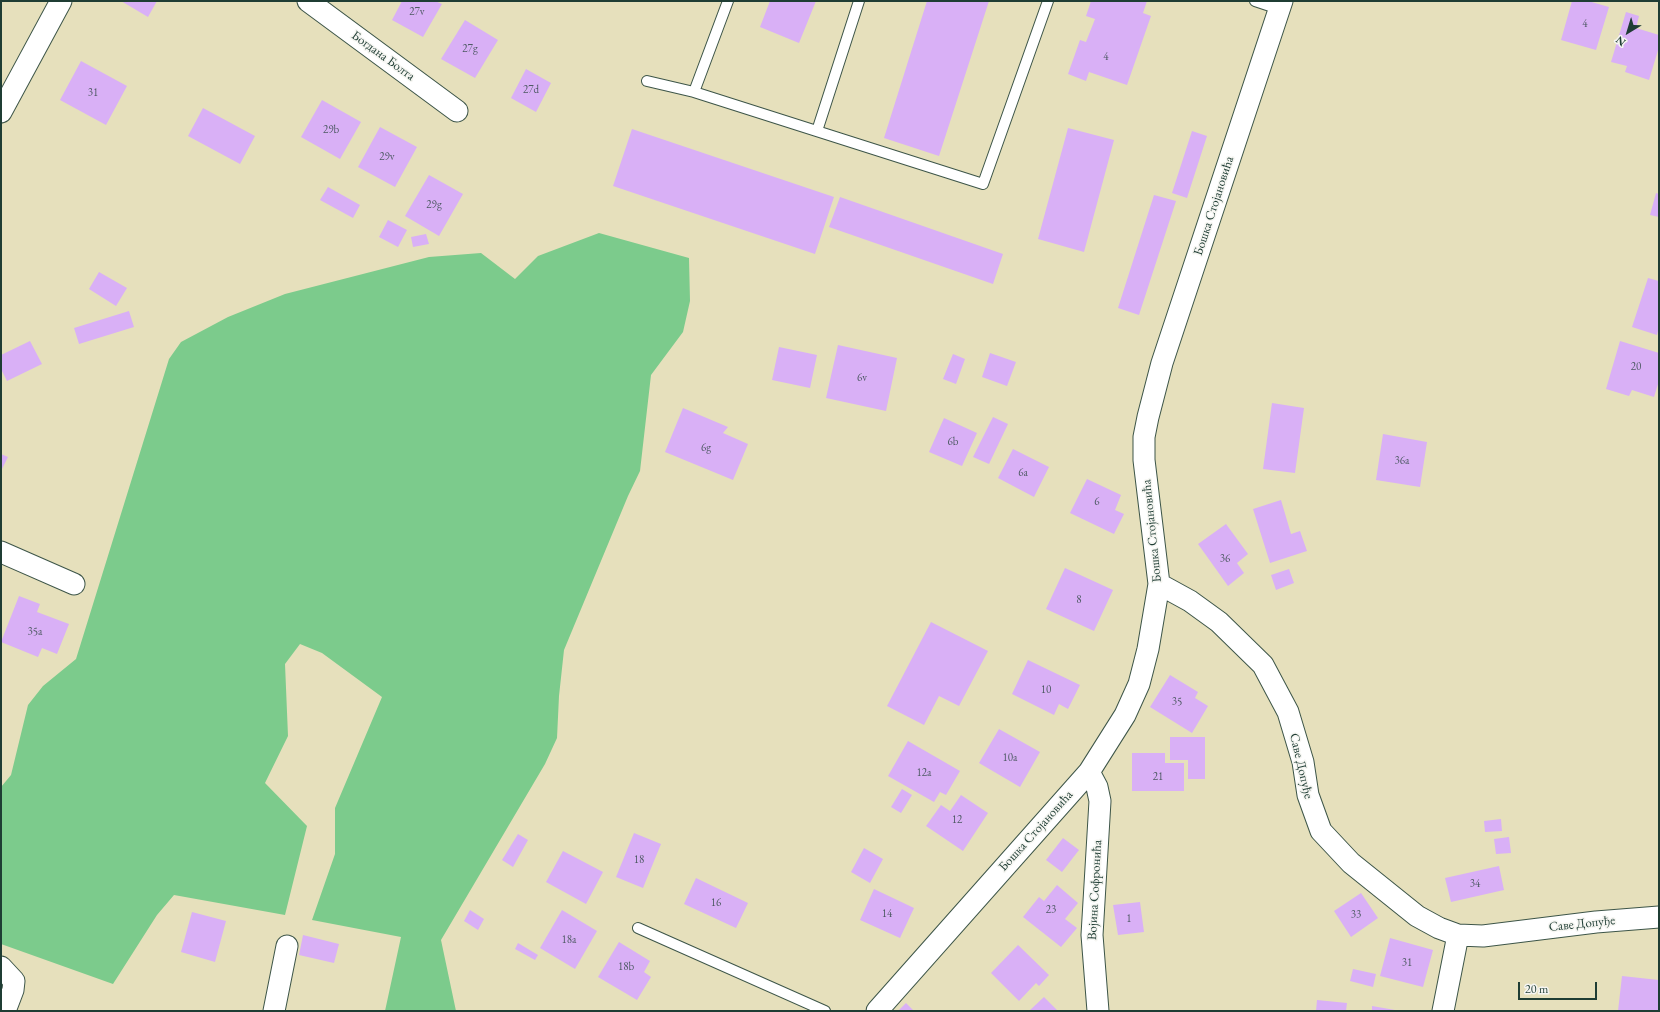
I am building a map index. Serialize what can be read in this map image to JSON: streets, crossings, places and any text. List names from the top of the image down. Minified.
{"streets":{"street":["Богдана Болта","Бошка Стојановића","Саве Допуђе","Војина Софронића"]},"crossings":[["Бошка Стојановића","Саве Допуђе"],["Бошка Стојановића","Војина Софронића"]],"house_numbers":["27v","4","27g","4","27d","31","29b","29v","29g","20","6v","6b","6g","36a","6a","6","36","8","35a","10","35","10a","12a","21","12","18","34","16","23","14","33","1","18a","31","18b"],"scale_bar":"20 m","north":"bottom left"}
